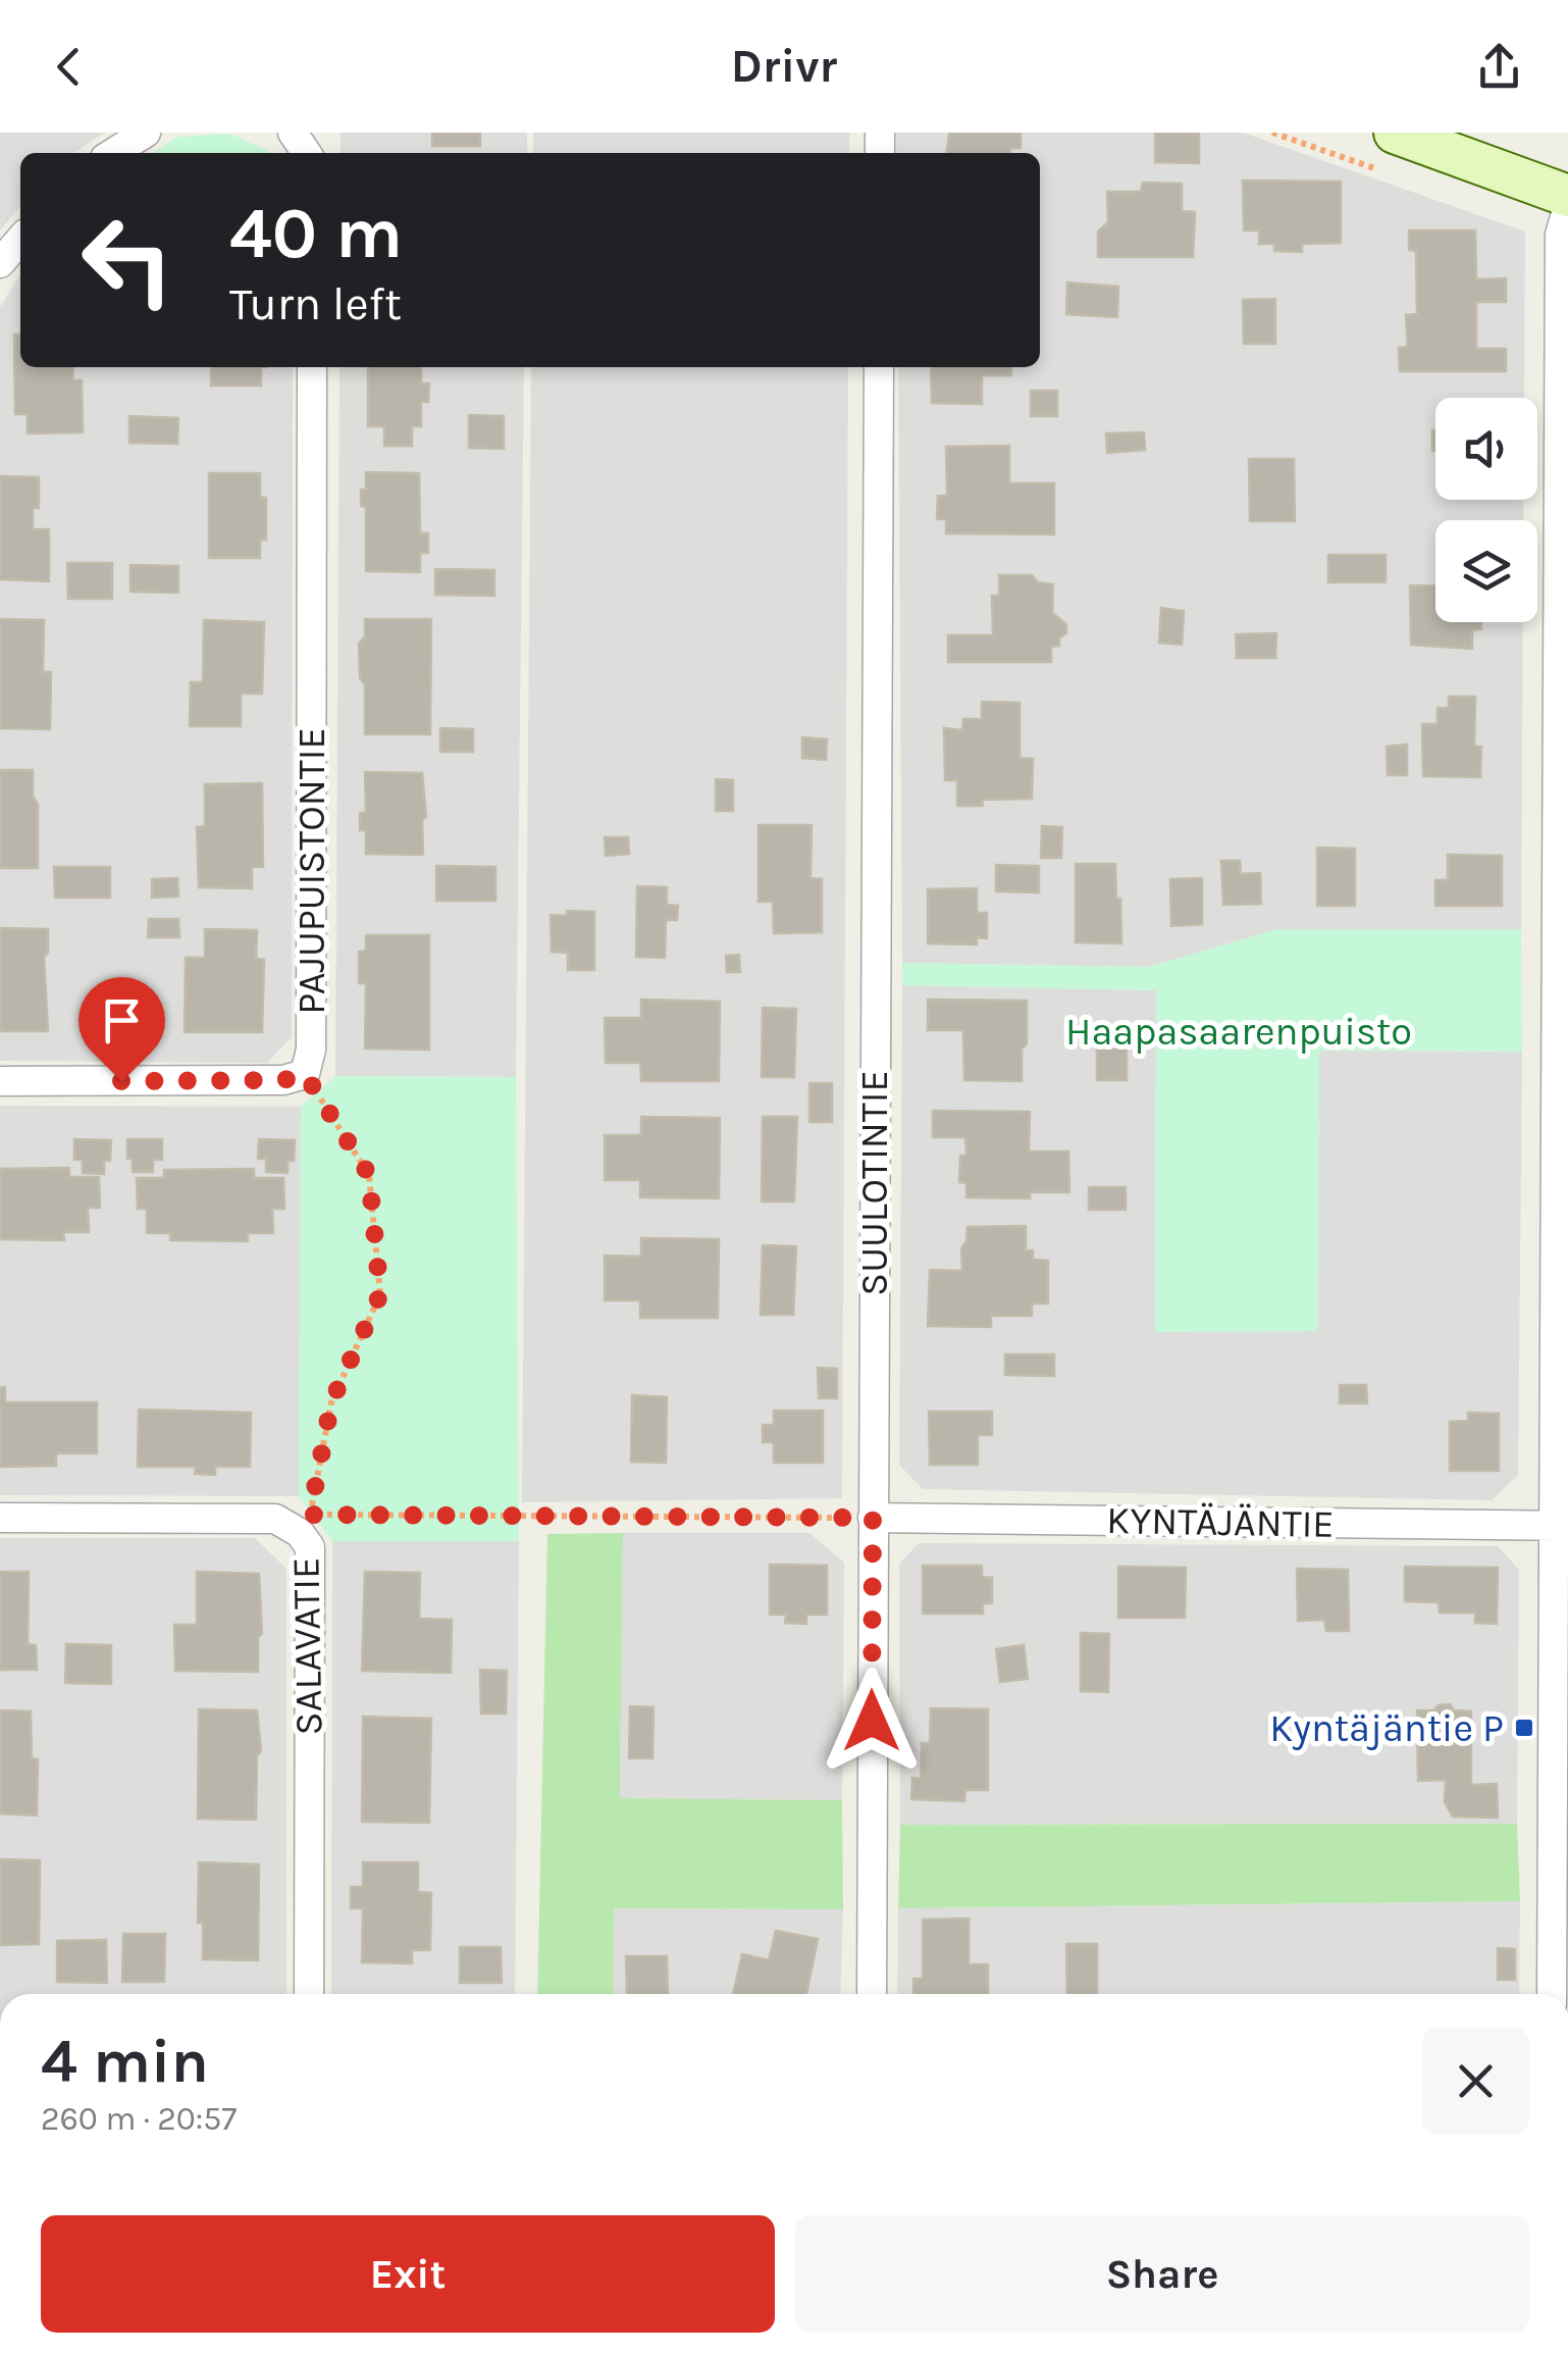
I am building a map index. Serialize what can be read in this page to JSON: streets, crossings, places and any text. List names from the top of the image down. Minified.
{"streets":{"street":["PAJUPUISTONTIE","SUULOTINTIE","KYNTÄJÄNTIE","SALAVATIE"]},"crossings":[["SUULOTINTIE","KYNTÄJÄNTIE"]],"parks":["Haapasaarenpuisto"],"places":{"transit":["Kyntäjäntie P"]},"page":{"header":"Drivr","turn":["40 m","Turn left"],"heading":["4 min","260 m · 20:57"],"buttons":["Exit","Share"]}}
